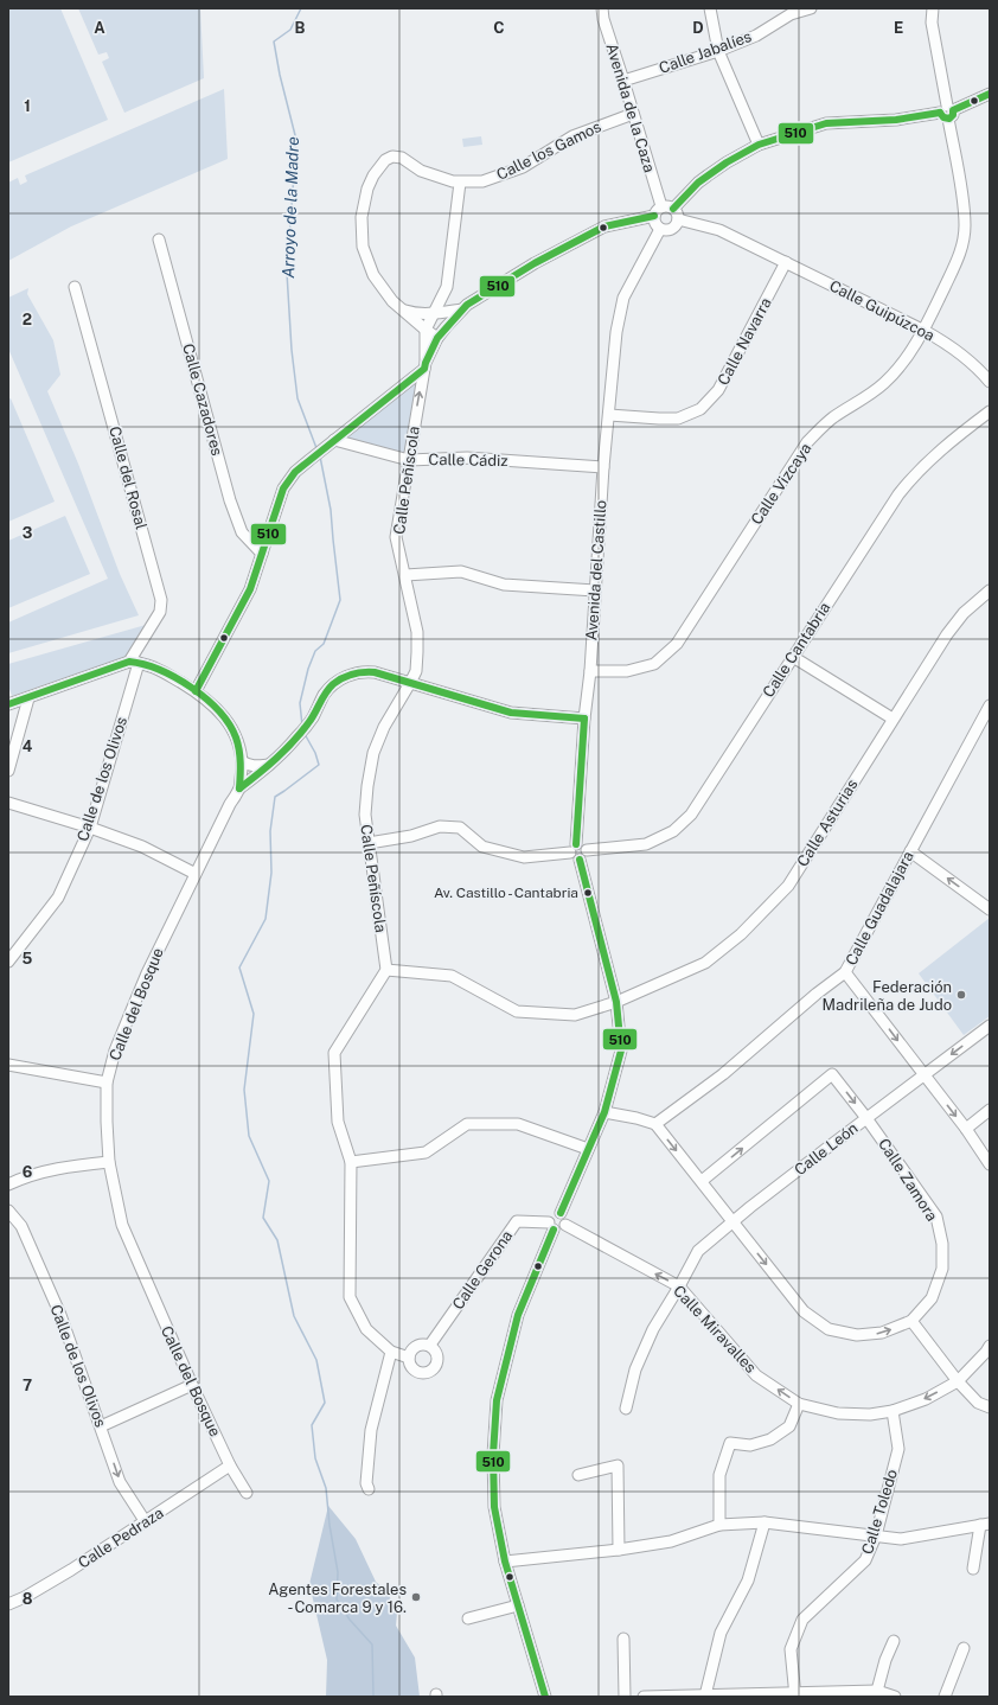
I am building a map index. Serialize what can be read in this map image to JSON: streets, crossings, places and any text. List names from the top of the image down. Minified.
{"streets":{"street":["Calle Jabalíes","Avenida de la Caza","Calle los Gamos","Calle Guipúzcoa","Calle Navarra","Calle Cazadores","Calle Cádiz","Calle del Rosal","Calle Peñíscola","Calle Vizcaya","Avenida del Castillo","Calle Cantabria","Calle de los Olivos","Calle Asturias","Calle Guadalajara","Calle del Bosque","Calle León","Calle Zamora","Calle Gerona","Calle Miravalles","Calle Toledo","Calle Pedraza"]},"crossings":[["Calle Jabalíes","Avenida de la Caza"],["Avenida de la Caza","Calle los Gamos"],["Avenida de la Caza","Calle Guipúzcoa"],["Avenida de la Caza","Avenida del Castillo"],["Calle Guipúzcoa","Calle Navarra"],["Calle Guipúzcoa","Calle Vizcaya"],["Calle Guipúzcoa","Avenida del Castillo"],["Calle Navarra","Avenida del Castillo"],["Calle Cádiz","Calle Peñíscola"],["Calle Cádiz","Avenida del Castillo"],["Calle del Rosal","Calle de los Olivos"],["Calle Peñíscola","Calle Asturias"],["Calle Vizcaya","Avenida del Castillo"],["Avenida del Castillo","Calle Cantabria"],["Calle de los Olivos","Calle Pedraza"],["Calle Guadalajara","Calle Zamora"],["Calle del Bosque","Calle Pedraza"],["Calle León","Calle Zamora"],["Calle León","Calle Miravalles"],["Calle Gerona","Calle Miravalles"],["Calle Miravalles","Calle Toledo"]],"one_way":["Calle Miravalles"],"water":["Arroyo de la Madre"],"places":["Av. Castillo - Cantabria","Federación Madrileña de Judo","Agentes Forestales - Comarca 9 y 16."],"lines":["transit line 510"],"grid":{"columns":["A","B","C","D","E"],"rows":["1","2","3","4","5","6","7","8"]}}
